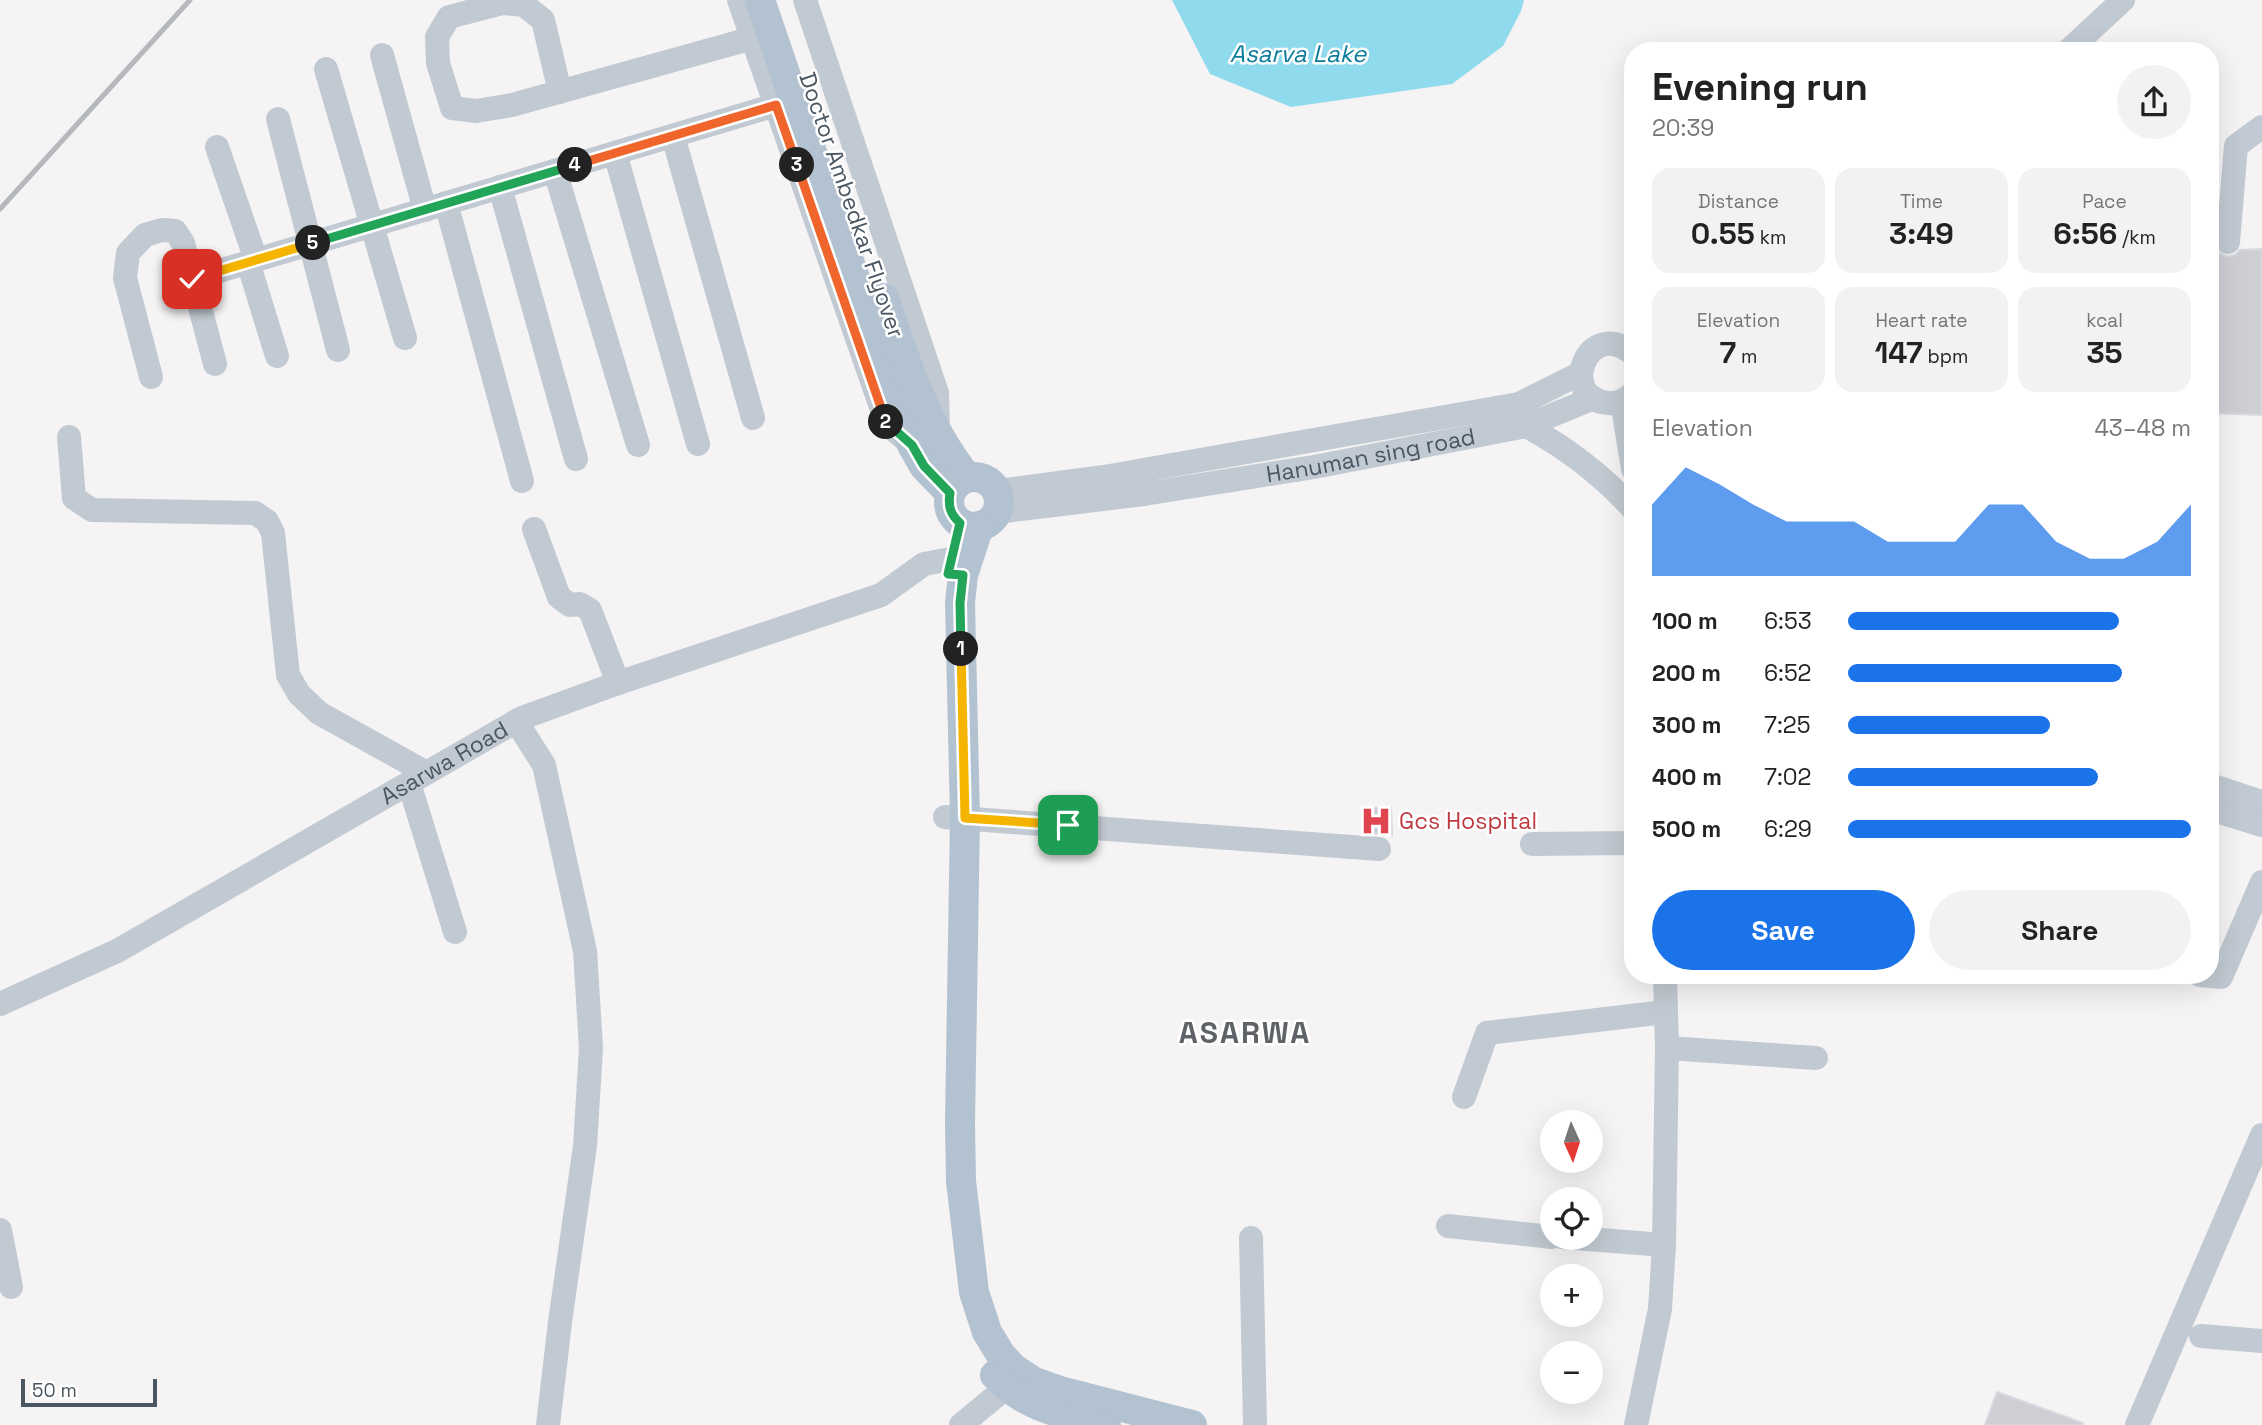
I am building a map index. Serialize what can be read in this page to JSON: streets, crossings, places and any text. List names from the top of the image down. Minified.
{"streets":{"main road":["Doctor Ambedkar Flyover"],"street":["Hanuman sing road","Asarwa Road"]},"districts":["ASARWA"],"water":["Asarva Lake"],"places":{"hospital":["Gcs Hospital"]},"scale_bar":"50 m","north":"bottom","page":{"heading":["Evening run","20:39"],"pins":["3","4","5","2","1"],"stats":[["Distance","0.55 km"],["Time","3:49"],["Pace","6:56 /km"],["Elevation","7 m"],["Heart rate","147 bpm"],["kcal","35"]],"chart":["Elevation","43–48 m"],"list":[{"name":"100 m","note":"6:53"},{"name":"200 m","note":"6:52"},{"name":"300 m","note":"7:25"},{"name":"400 m","note":"7:02"},{"name":"500 m","note":"6:29"}],"buttons":["Save","Share"],"map_buttons":["+","−"],"scale":"50 m"}}
